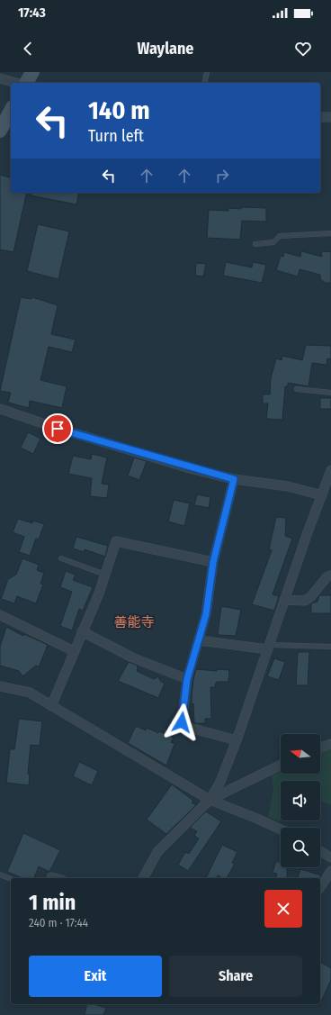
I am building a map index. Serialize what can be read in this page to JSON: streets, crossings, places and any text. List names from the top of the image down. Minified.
{"districts":["善能寺"],"north":"left","page":{"status":"17:43","header":"Waylane","turn":["140 m","Turn left"],"heading":["1 min","240 m · 17:44"],"buttons":["Exit","Share"]}}
